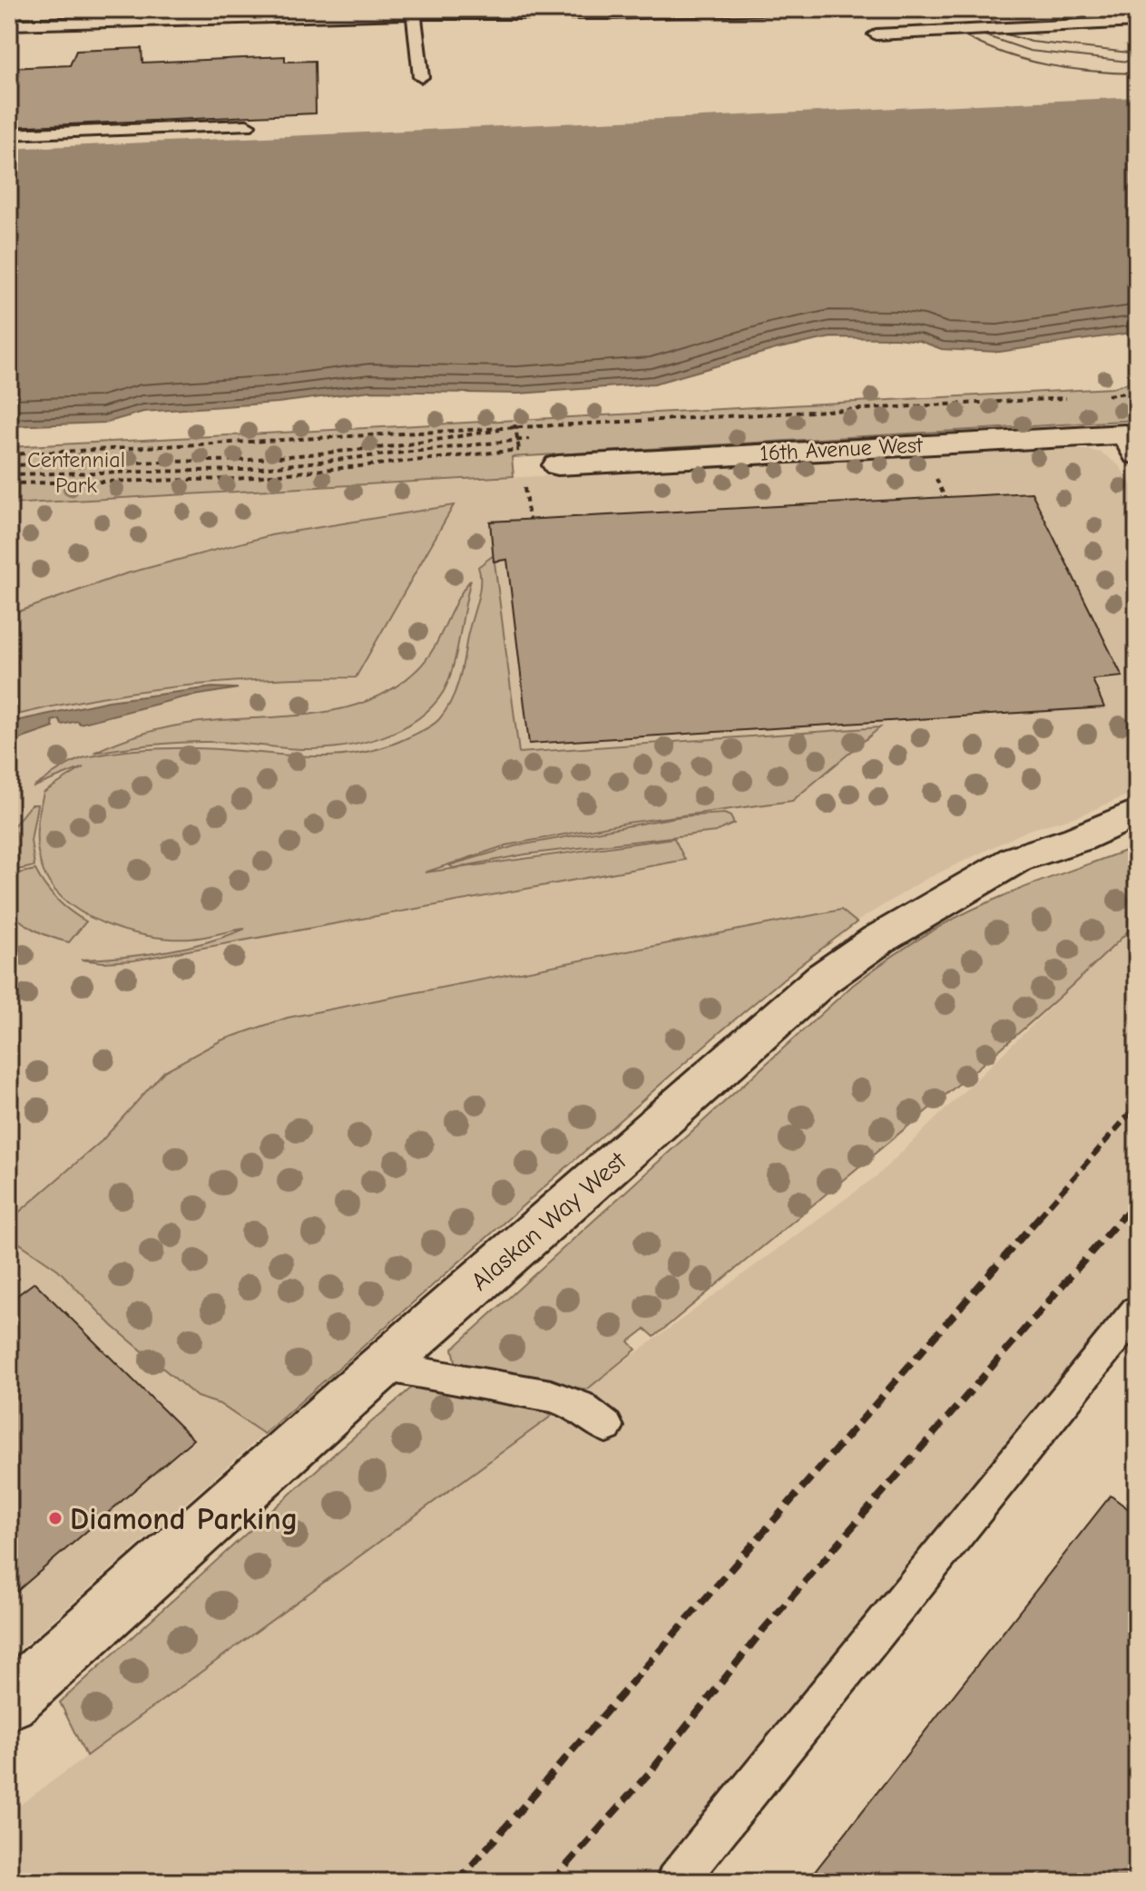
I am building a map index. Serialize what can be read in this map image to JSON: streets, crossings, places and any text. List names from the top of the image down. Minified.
{"streets":{"street":["16th Avenue West","Alaskan Way West"]},"parks":["Centennial Park"],"places":["Diamond Parking"]}
